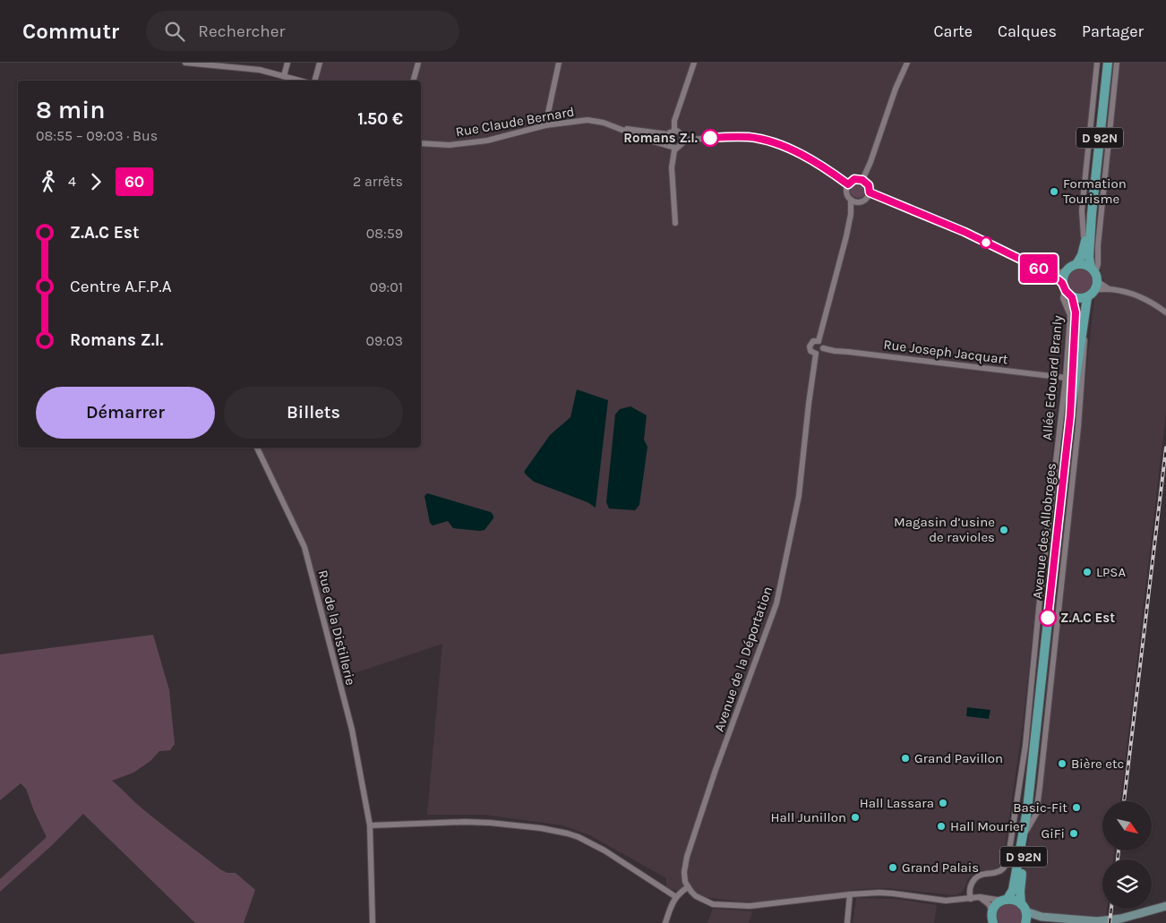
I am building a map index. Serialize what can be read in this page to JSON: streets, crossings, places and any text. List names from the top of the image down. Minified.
{"streets":{"main road":["D 92N","Avenue des Allobroges"],"street":["Rue Claude Bernard","Rue Joseph Jacquart","Allée Edouard Branly","Rue de la Distillerie","Avenue de la Déportation"]},"crossings":[["D 92N","Allée Edouard Branly"],["D 92N","Avenue des Allobroges"],["Rue Joseph Jacquart","Allée Edouard Branly"],["Rue Joseph Jacquart","Avenue de la Déportation"],["Allée Edouard Branly","Avenue des Allobroges"]],"places":["Romans Z.I.","Formation Tourisme","Magasin d’usine de ravioles","LPSA","Z.A.C Est","Grand Pavillon","Bière etc","Hall Lassara","Basic-Fit","Hall Junillon","Hall Mourier","GiFi","Grand Palais"],"lines":["bus line 60"],"north":"bottom right","page":{"header":"Commutr","search":"Rechercher","nav":["Carte","Calques","Partager"],"on_map":"60","heading":["8 min","08:55 – 09:03 · Bus","1.50 €"],"legs":["4","60","2 arrêts"],"list":[{"name":"Z.A.C Est","value":"08:59"},{"name":"Centre A.F.P.A","value":"09:01"},{"name":"Romans Z.I.","value":"09:03"}],"buttons":["Démarrer","Billets"]}}
